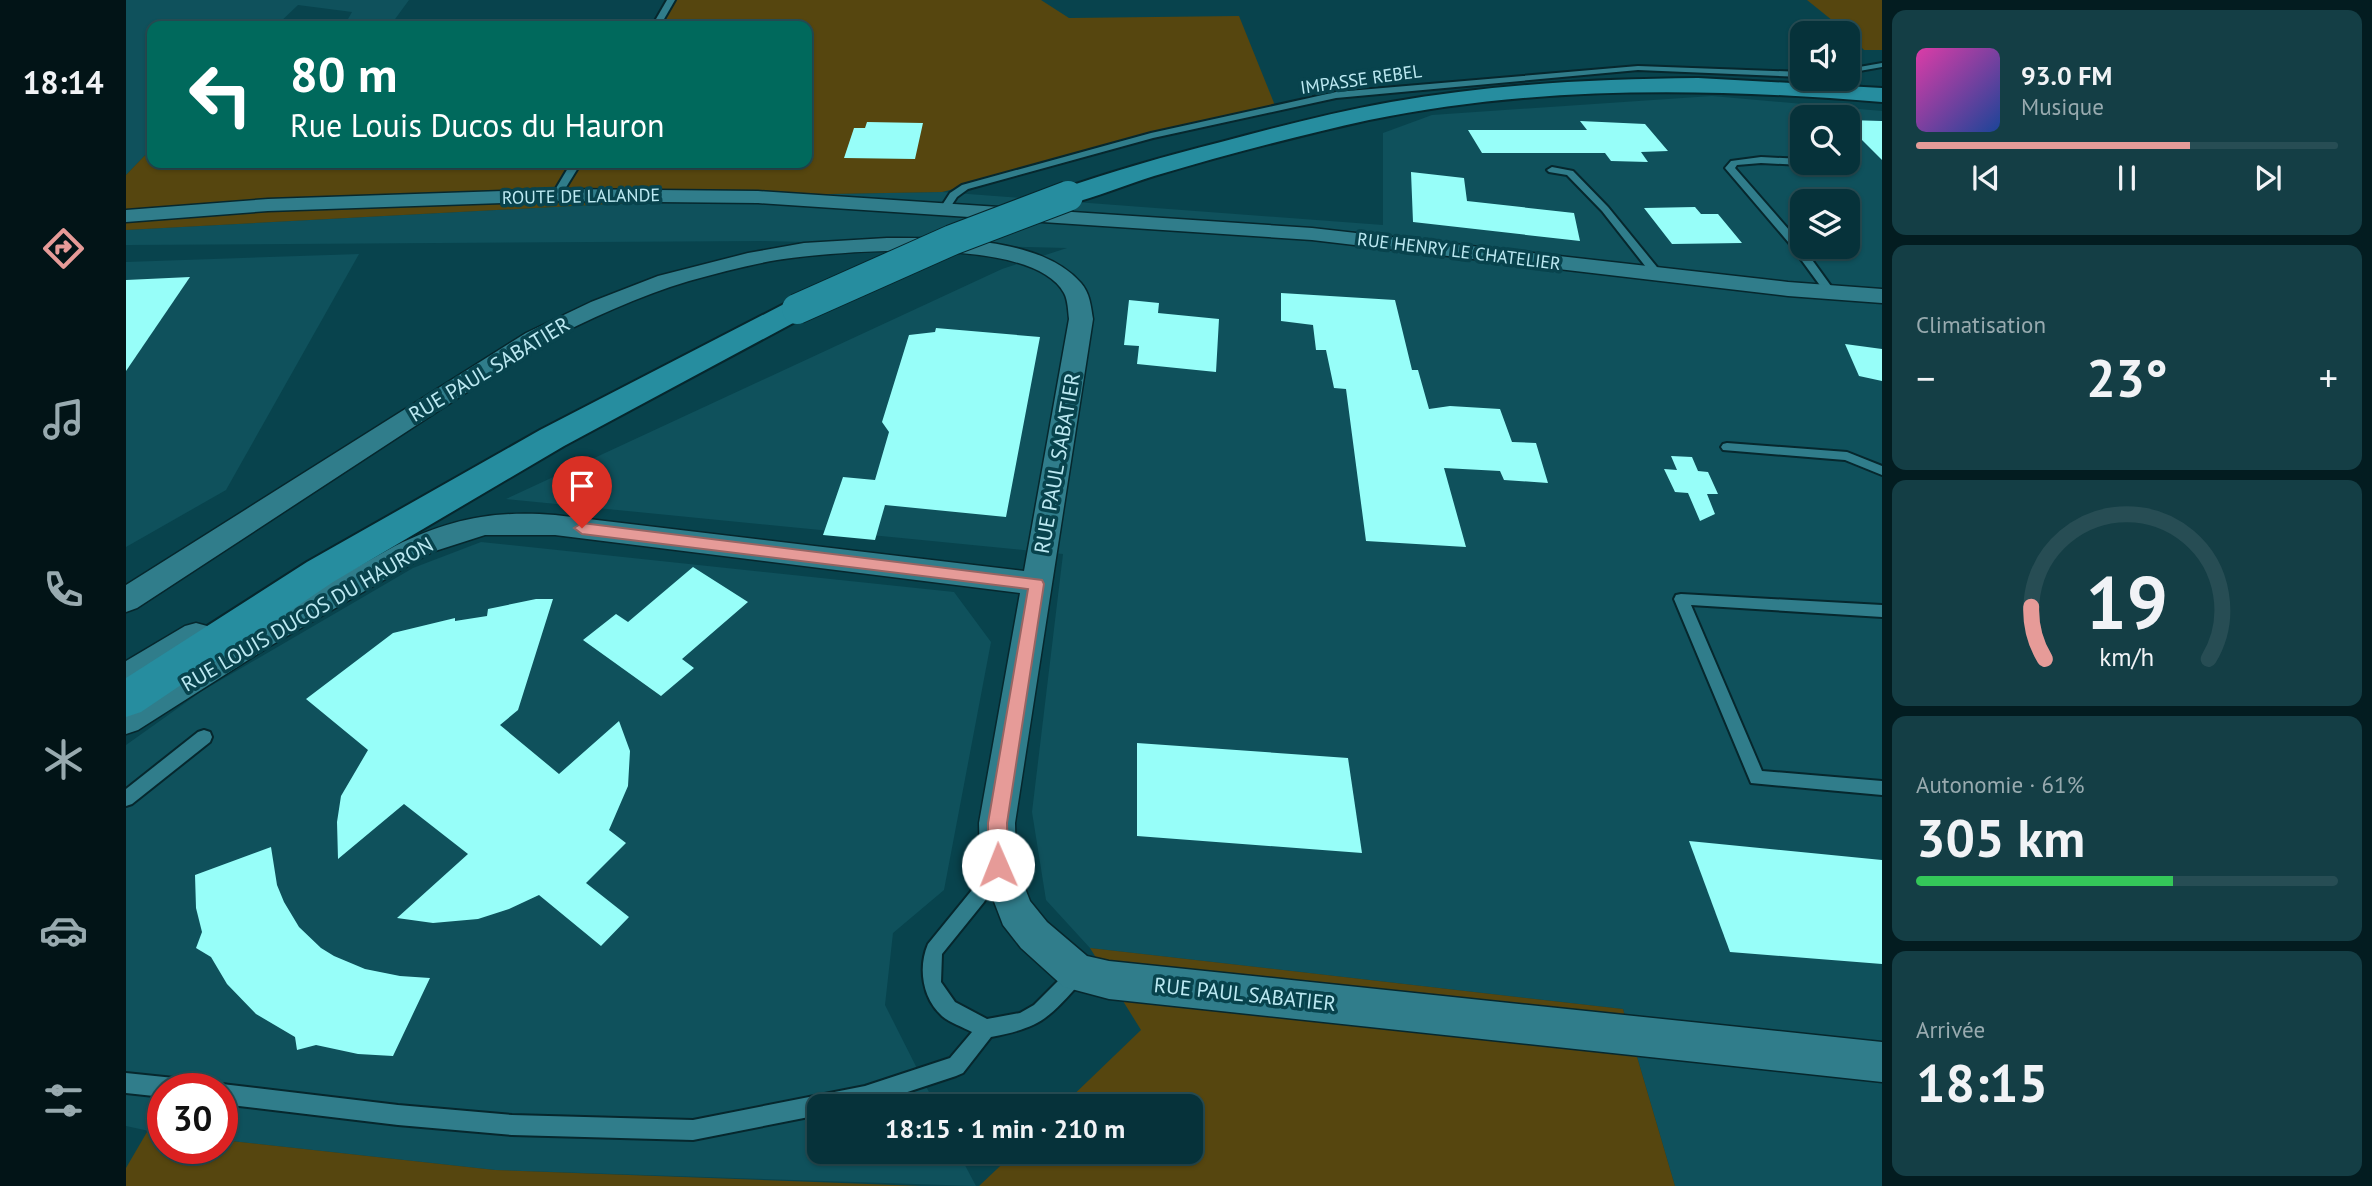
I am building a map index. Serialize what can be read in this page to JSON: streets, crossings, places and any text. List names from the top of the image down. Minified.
{"streets":{"street":["ROUTE DE LALANDE","RUE HENRY LE CHATELIER","RUE PAUL SABATIER","RUE LOUIS DUCOS DU HAURON"],"lane":["IMPASSE REBEL"]},"crossings":[["IMPASSE REBEL","ROUTE DE LALANDE"],["ROUTE DE LALANDE","RUE HENRY LE CHATELIER"],["RUE PAUL SABATIER","RUE LOUIS DUCOS DU HAURON"]],"page":{"tabs":"18:14","turn":["80 m","Rue Louis Ducos du Hauron"],"song":["93.0 FM","Musique"],"tile":["Climatisation",["Autonomie · 61%","305 km"],["Arrivée","18:15"]],"heat":["−","23°","+"],"limit":"30","trip":"18:15 · 1 min · 210 m","gauge":["19","km/h"]}}
